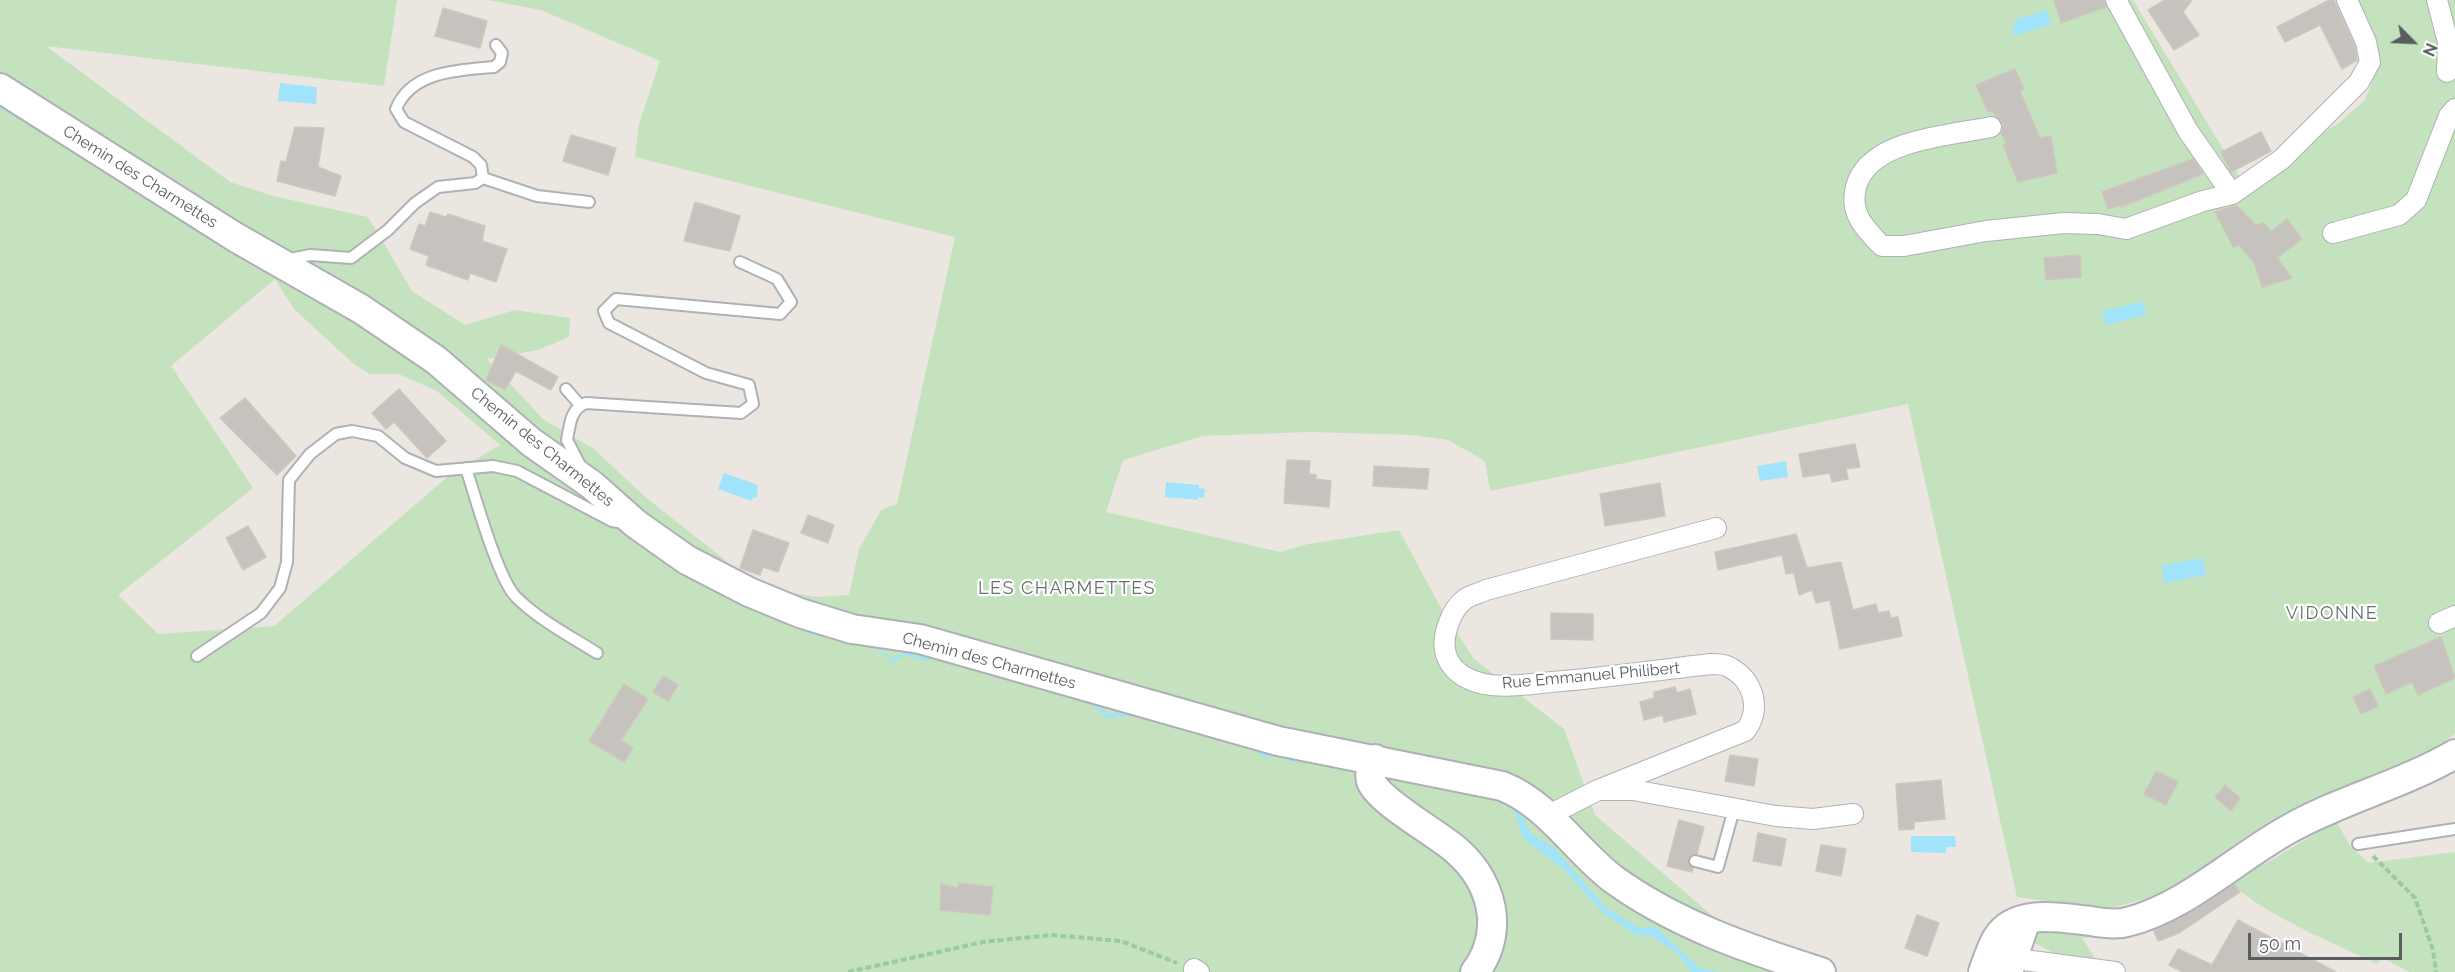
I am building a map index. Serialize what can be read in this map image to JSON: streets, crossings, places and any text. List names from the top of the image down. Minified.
{"streets":{"street":["Chemin des Charmettes","Rue Emmanuel Philibert"]},"crossings":[["Chemin des Charmettes","Rue Emmanuel Philibert"]],"districts":["LES CHARMETTES","VIDONNE"],"scale_bar":"50 m","north":"bottom right"}
